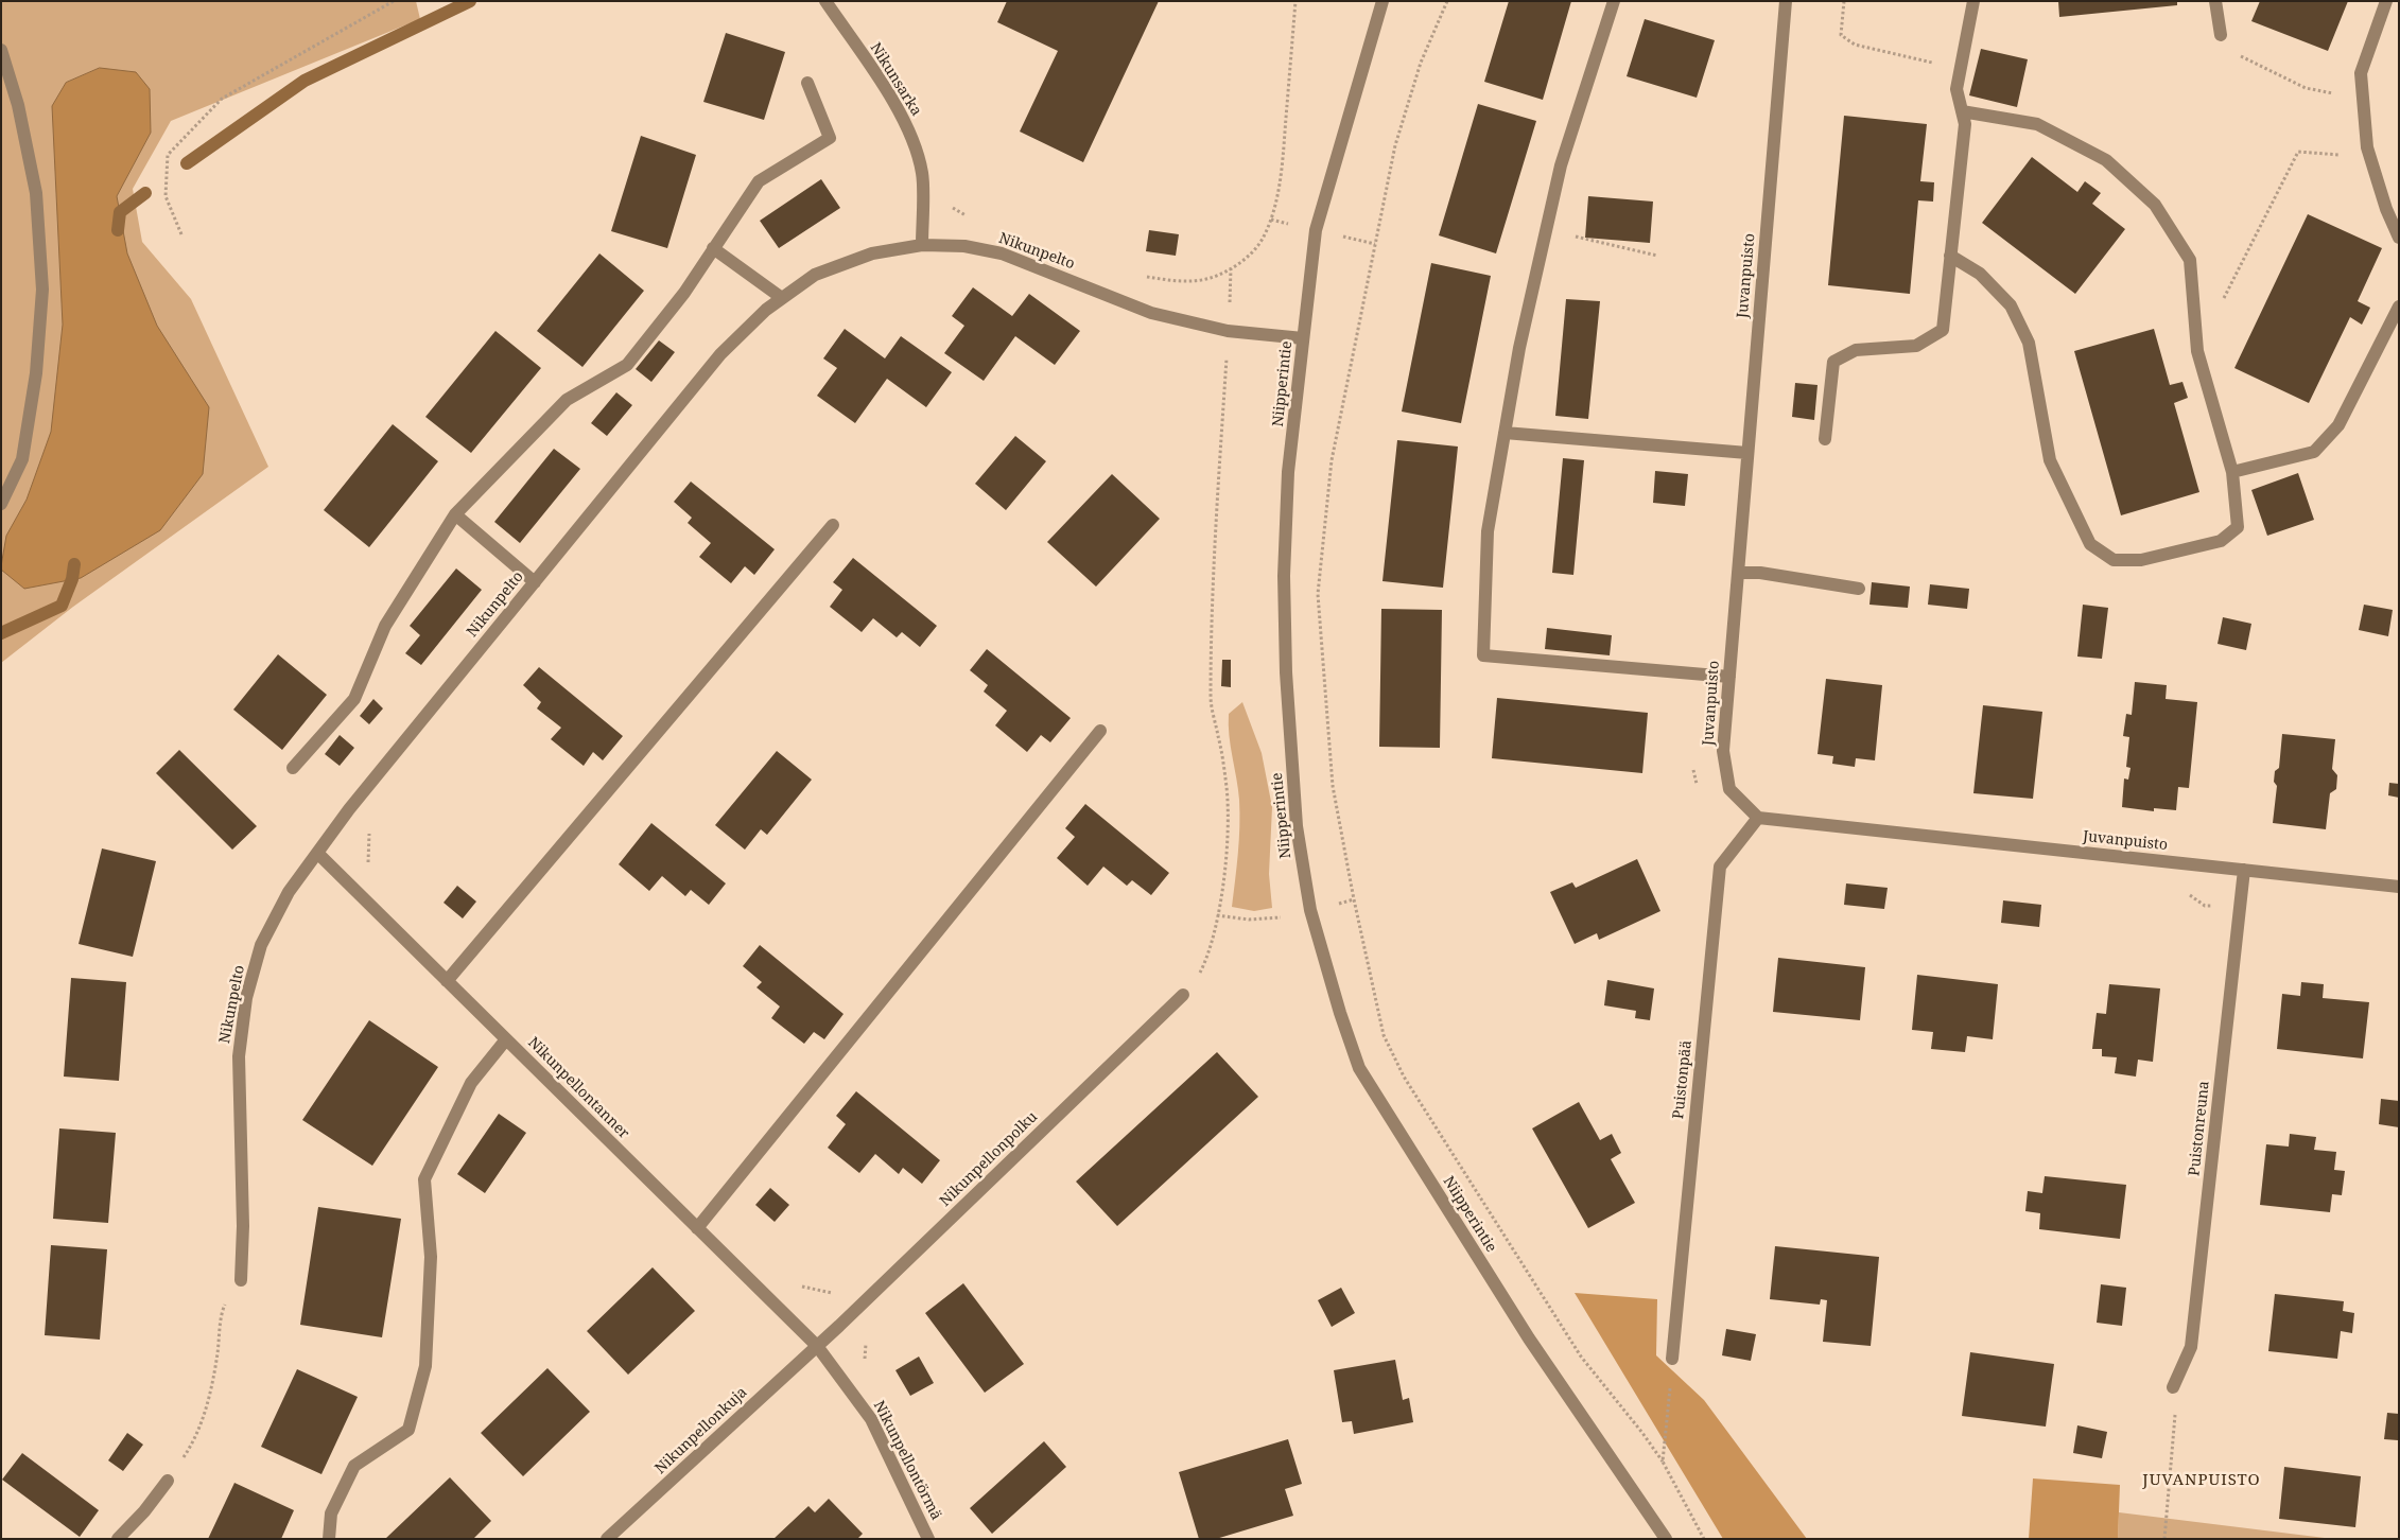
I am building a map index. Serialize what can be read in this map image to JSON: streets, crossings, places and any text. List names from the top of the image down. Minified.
{"streets":{"street":["Nikunsarka","Nikunpelto","Juvanpuisto","Niipperintie","Puistonpää","Nikunpellontanner","Puistonreuna","Nikunpellonpolku","Nikunpellonkuja","Nikunpellontörmä"]},"crossings":[["Nikunsarka","Nikunpelto"],["Nikunpelto","Niipperintie"],["Nikunpelto","Nikunpellontanner"],["Juvanpuisto","Puistonpää"],["Juvanpuisto","Puistonreuna"],["Nikunpellontanner","Nikunpellonpolku"],["Nikunpellontanner","Nikunpellonkuja"],["Nikunpellontanner","Nikunpellontörmä"],["Nikunpellonpolku","Nikunpellonkuja"],["Nikunpellonpolku","Nikunpellontörmä"],["Nikunpellonkuja","Nikunpellontörmä"]],"districts":["JUVANPUISTO"]}
